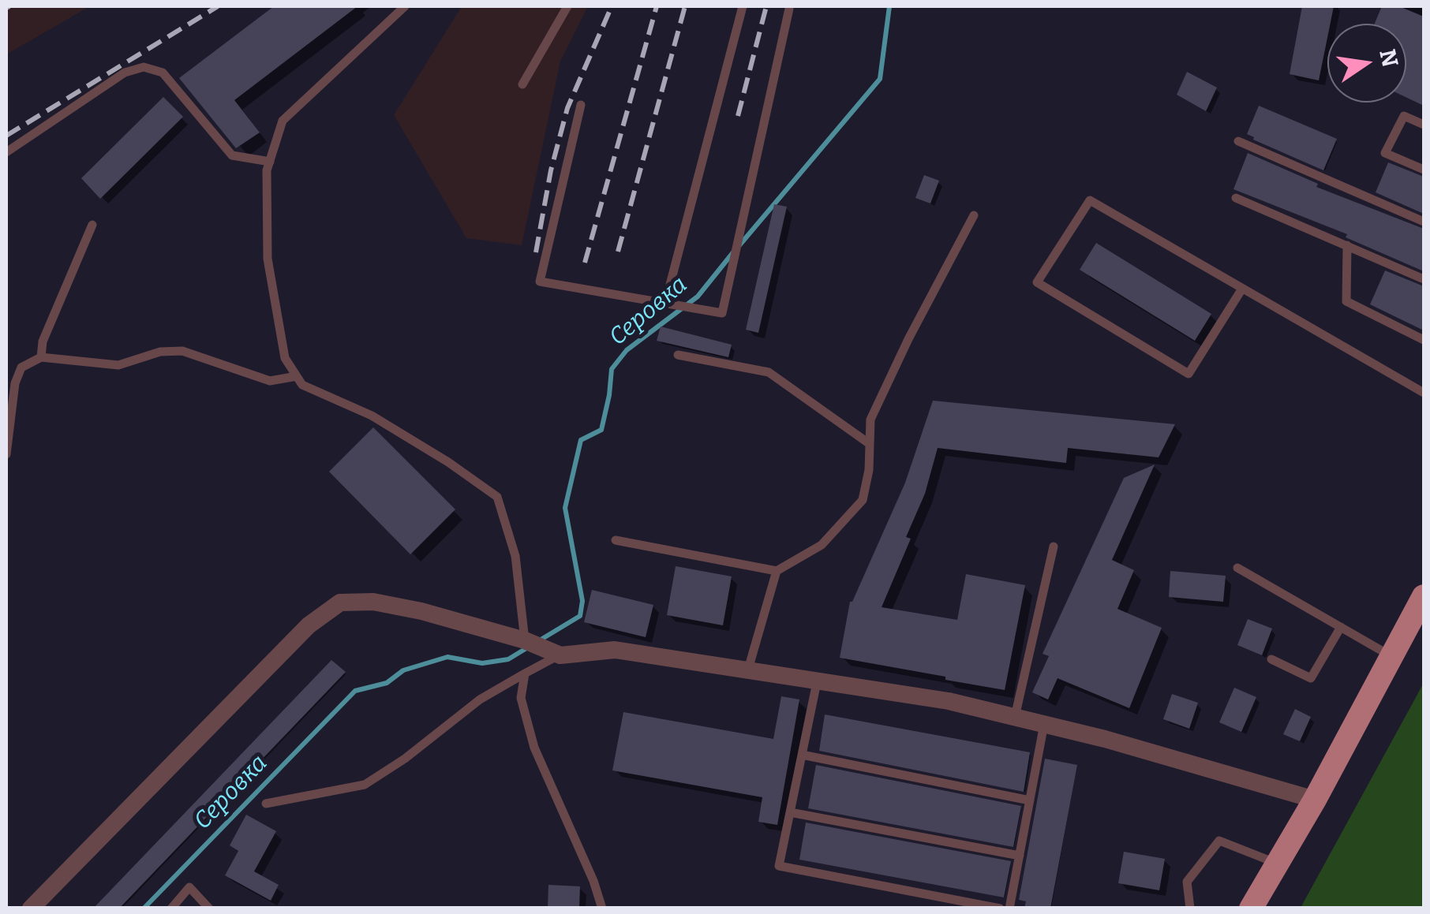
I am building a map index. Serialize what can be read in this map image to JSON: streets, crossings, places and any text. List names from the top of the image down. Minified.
{"water":["Серовка"],"north":"right"}
